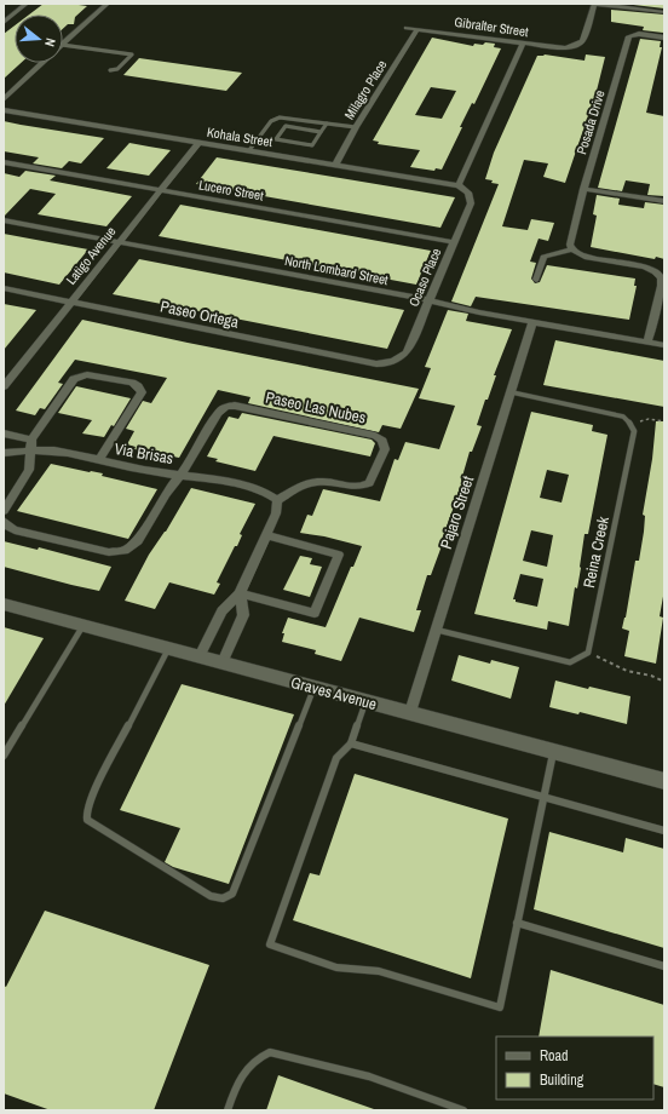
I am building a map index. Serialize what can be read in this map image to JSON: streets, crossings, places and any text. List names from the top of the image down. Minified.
{"streets":{"street":["Gibralter Street","Milagro Place","Posada Drive","Kohala Street","Lucero Street","Latigo Avenue","North Lombard Street","Ocaso Place","Paseo Ortega","Paseo Las Nubes","Via Brisas","Pajaro Street","Graves Avenue"],"lane":["Reina Creek"]},"crossings":[["Gibralter Street","Milagro Place"],["Milagro Place","Kohala Street"],["Kohala Street","Latigo Avenue"],["Kohala Street","Ocaso Place"],["Lucero Street","Latigo Avenue"],["Lucero Street","Ocaso Place"],["Latigo Avenue","North Lombard Street"],["Latigo Avenue","Paseo Ortega"],["North Lombard Street","Ocaso Place"],["North Lombard Street","Pajaro Street"],["Ocaso Place","Paseo Ortega"],["Paseo Las Nubes","Via Brisas"],["Pajaro Street","Graves Avenue"]],"legend":["Road","Building"],"north":"right"}
